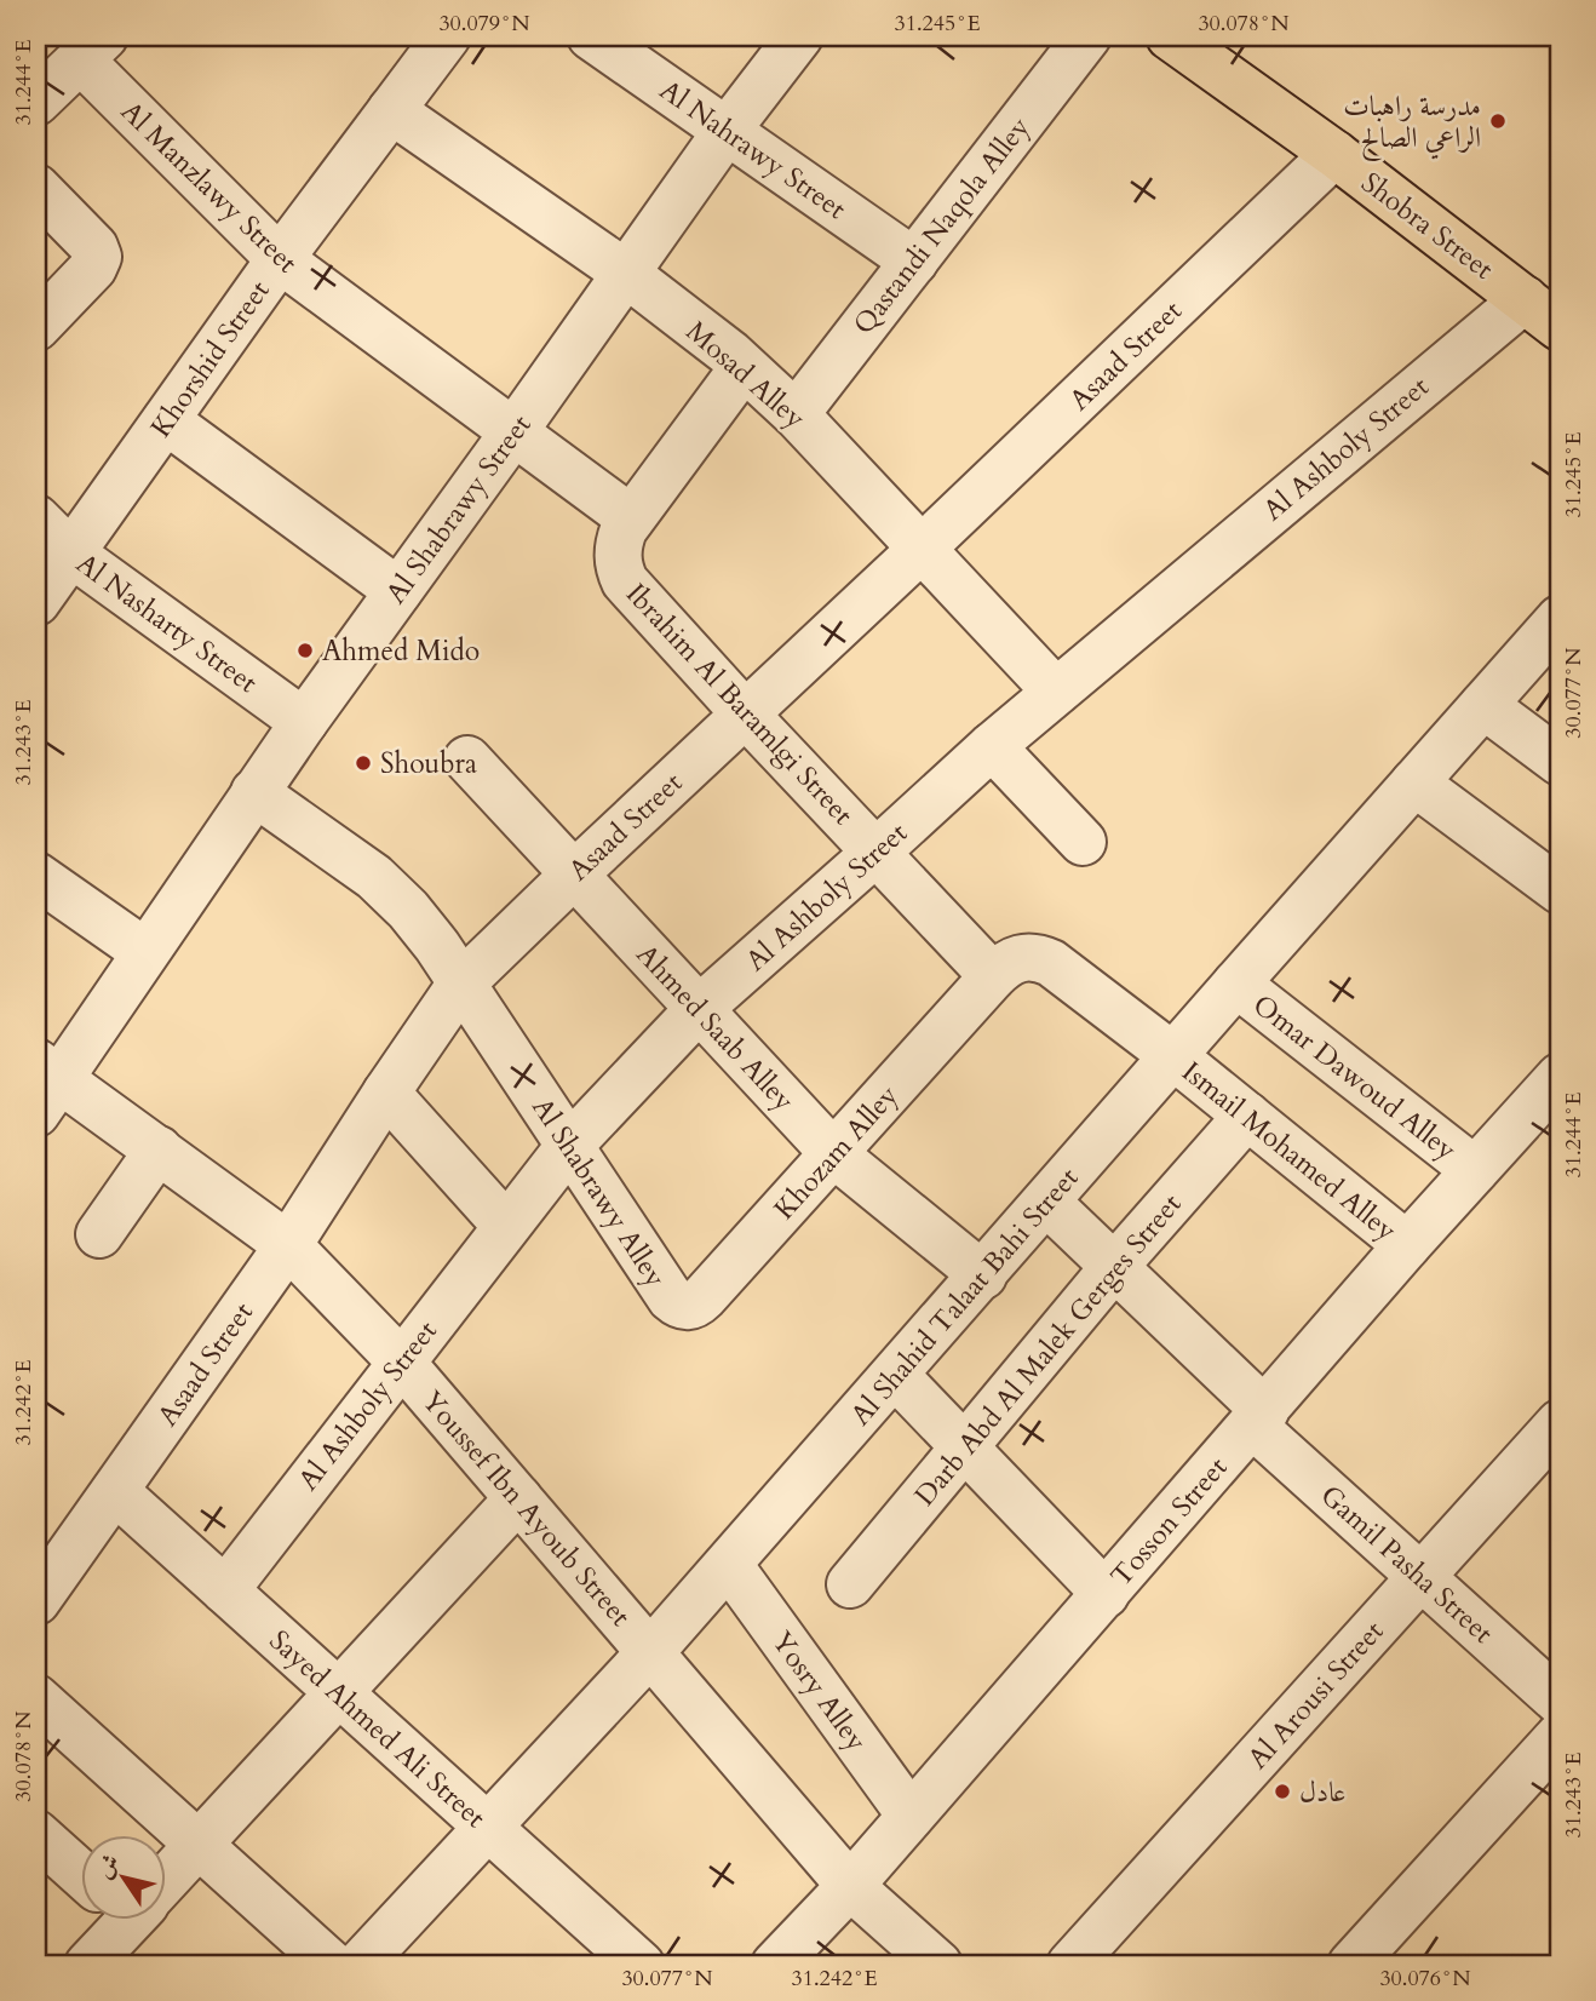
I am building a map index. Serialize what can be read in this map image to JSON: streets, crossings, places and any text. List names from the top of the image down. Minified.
{"streets":{"main road":["Shobra Street"],"street":["Al Nahrawy Street","Al Manzlawy Street","Qastandi Naqola Alley","Asaad Street","Khorshid Street","Mosad Alley","Al Ashboly Street","Al Shabrawy Street","Al Nasharty Street","Ibrahim Al Baramlgi Street","Ahmed Saab Alley","Omar Dawoud Alley","Ismail Mohamed Alley","Khozam Alley","Al Shabrawy Alley","Al Shahid Talaat Bahi Street","Darb Abd Al Malek Gerges Street","Youssef Ibn Ayoub Street","Tosson Street","Gamil Pasha Street","Yosry Alley","Al Arousi Street","Sayed Ahmed Ali Street"]},"crossings":[["Al Nahrawy Street","Qastandi Naqola Alley"],["Al Nahrawy Street","Al Shabrawy Street"],["Al Manzlawy Street","Khorshid Street"],["Al Manzlawy Street","Al Shabrawy Street"],["Al Manzlawy Street","Ibrahim Al Baramlgi Street"],["Qastandi Naqola Alley","Mosad Alley"],["Shobra Street","Asaad Street"],["Shobra Street","Al Ashboly Street"],["Asaad Street","Mosad Alley"],["Asaad Street","Ibrahim Al Baramlgi Street"],["Asaad Street","Ahmed Saab Alley"],["Asaad Street","Al Shabrawy Alley"],["Asaad Street","Youssef Ibn Ayoub Street"],["Asaad Street","Sayed Ahmed Ali Street"],["Khorshid Street","Mosad Alley"],["Khorshid Street","Al Nasharty Street"],["Mosad Alley","Al Ashboly Street"],["Mosad Alley","Al Shabrawy Street"],["Mosad Alley","Ibrahim Al Baramlgi Street"],["Al Ashboly Street","Ibrahim Al Baramlgi Street"],["Al Ashboly Street","Ahmed Saab Alley"],["Al Ashboly Street","Al Shabrawy Alley"],["Al Ashboly Street","Youssef Ibn Ayoub Street"],["Al Ashboly Street","Sayed Ahmed Ali Street"],["Al Shabrawy Street","Al Nasharty Street"],["Al Shabrawy Street","Al Shabrawy Alley"],["Al Shabrawy Street","Youssef Ibn Ayoub Street"],["Ibrahim Al Baramlgi Street","Khozam Alley"],["Ahmed Saab Alley","Khozam Alley"],["Ahmed Saab Alley","Al Shahid Talaat Bahi Street"],["Omar Dawoud Alley","Al Shahid Talaat Bahi Street"],["Omar Dawoud Alley","Tosson Street"],["Ismail Mohamed Alley","Khozam Alley"],["Ismail Mohamed Alley","Al Shahid Talaat Bahi Street"],["Ismail Mohamed Alley","Darb Abd Al Malek Gerges Street"],["Ismail Mohamed Alley","Tosson Street"],["Khozam Alley","Al Shabrawy Alley"],["Khozam Alley","Al Shahid Talaat Bahi Street"],["Al Shahid Talaat Bahi Street","Youssef Ibn Ayoub Street"],["Al Shahid Talaat Bahi Street","Gamil Pasha Street"],["Al Shahid Talaat Bahi Street","Yosry Alley"],["Al Shahid Talaat Bahi Street","Sayed Ahmed Ali Street"],["Darb Abd Al Malek Gerges Street","Gamil Pasha Street"],["Youssef Ibn Ayoub Street","Tosson Street"],["Tosson Street","Gamil Pasha Street"],["Tosson Street","Yosry Alley"],["Gamil Pasha Street","Al Arousi Street"]],"places":["مدرسة راهبات الراعي الصالح","Ahmed Mido","Shoubra","عادل"],"north":"top left","coordinates":["30.079°N","31.245°E","30.078°N","31.244°E","30.077°N","31.243°E","31.242°E","30.076°N"]}
